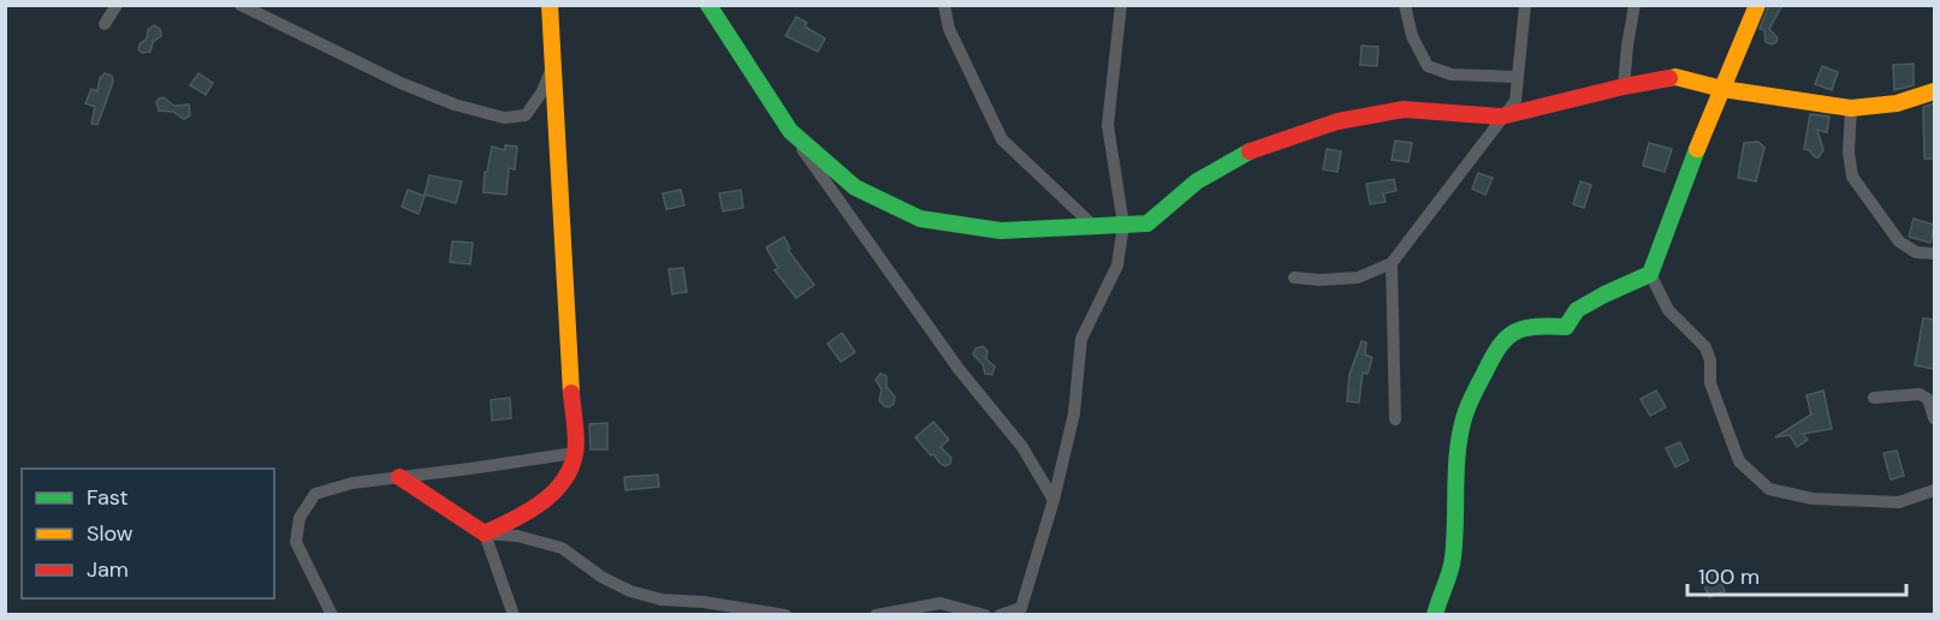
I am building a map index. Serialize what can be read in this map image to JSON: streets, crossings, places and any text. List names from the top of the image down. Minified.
{"legend":["Fast","Slow","Jam"],"scale_bar":"100 m"}
